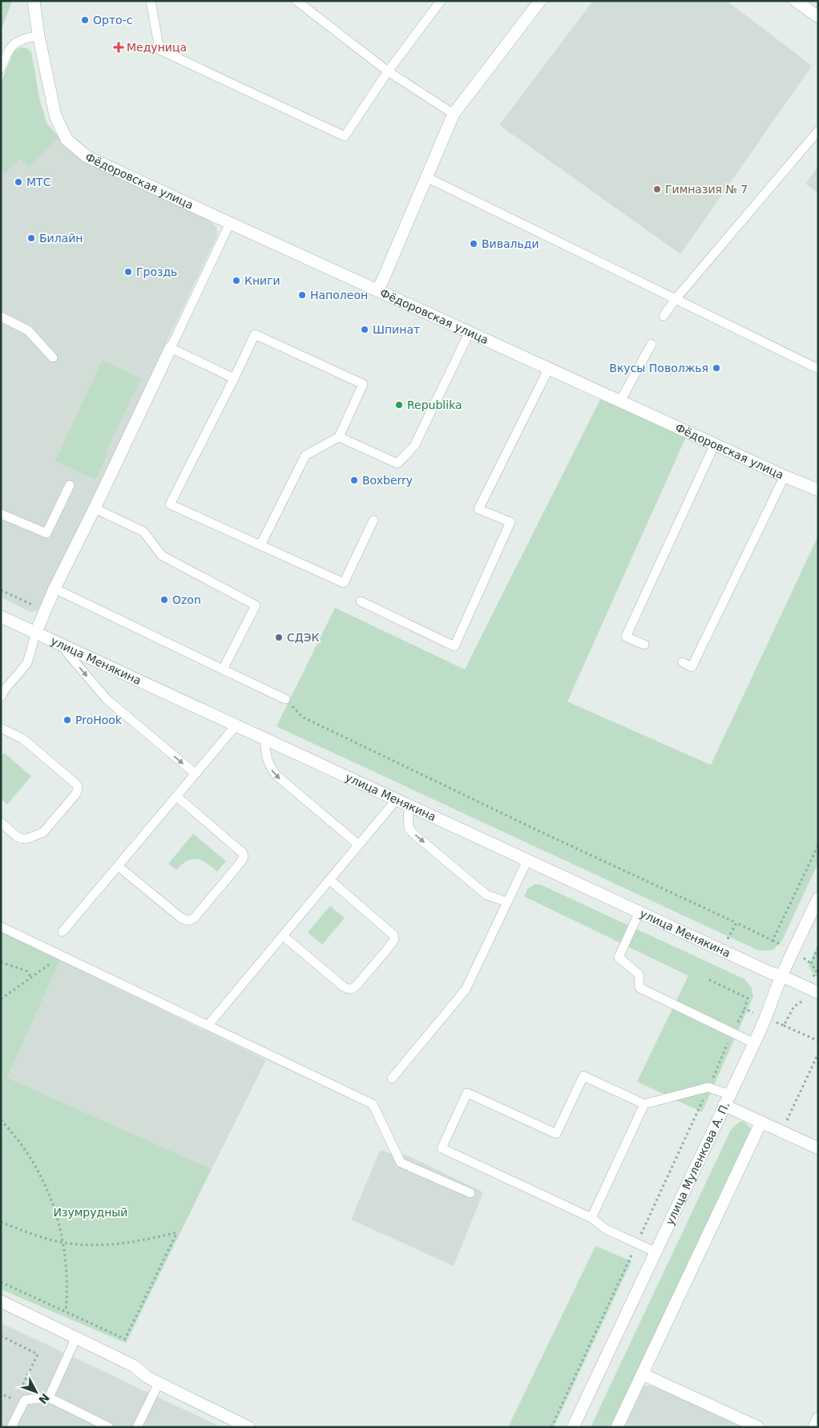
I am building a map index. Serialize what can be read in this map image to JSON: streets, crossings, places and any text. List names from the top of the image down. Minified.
{"streets":{"street":["Фёдоровская улица","улица Менякина","улица Муленкова А. П."]},"crossings":[["улица Менякина","улица Муленкова А. П."]],"parks":["Изумрудный"],"places":{"other":["Орто-с","МТС","Гимназия № 7","Билайн","Вивальди","Гроздь","Книги","Наполеон","Шпинат","Вкусы Поволжья","Republika","Boxberry","Ozon","СДЭК","ProHook"],"health":["Медуница"]},"north":"bottom right"}
